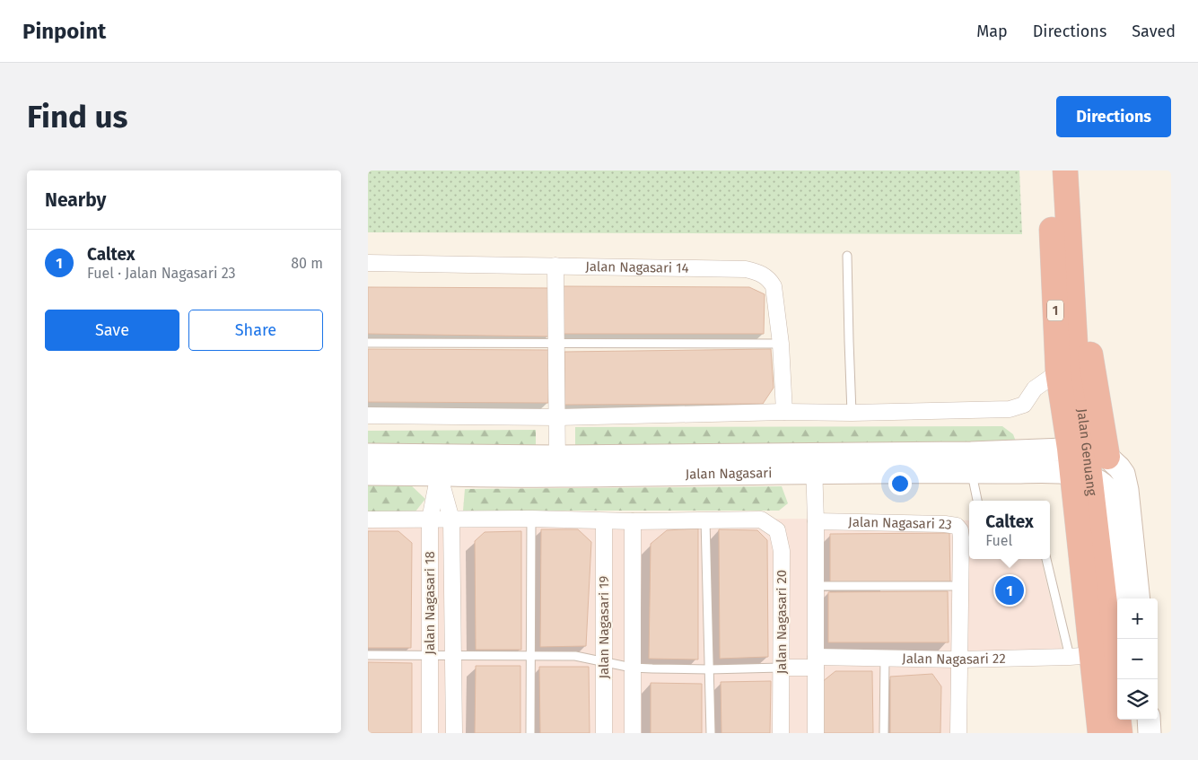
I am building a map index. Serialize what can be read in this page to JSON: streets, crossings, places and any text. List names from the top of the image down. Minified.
{"streets":{"highway":["1","Jalan Genuang"],"street":["Jalan Nagasari 14","Jalan Nagasari","Jalan Nagasari 23","Jalan Nagasari 18","Jalan Nagasari 20","Jalan Nagasari 19","Jalan Nagasari 22"]},"crossings":[["Jalan Genuang","Jalan Nagasari"],["Jalan Genuang","Jalan Nagasari 22"],["Jalan Nagasari","Jalan Nagasari 18"],["Jalan Nagasari 23","Jalan Nagasari 22"],["Jalan Nagasari 20","Jalan Nagasari 22"]],"page":{"header":"Pinpoint","nav":["Map","Directions","Saved"],"buttons":["Directions",["Save","Share"]],"title":"Find us","heading":"Nearby","list":[{"mark":"1","name":"Caltex","note":"Fuel · Jalan Nagasari 23","value":"80 m"}],"popup":["Caltex","Fuel"],"pins":"1","map_buttons":["+","−"]}}
